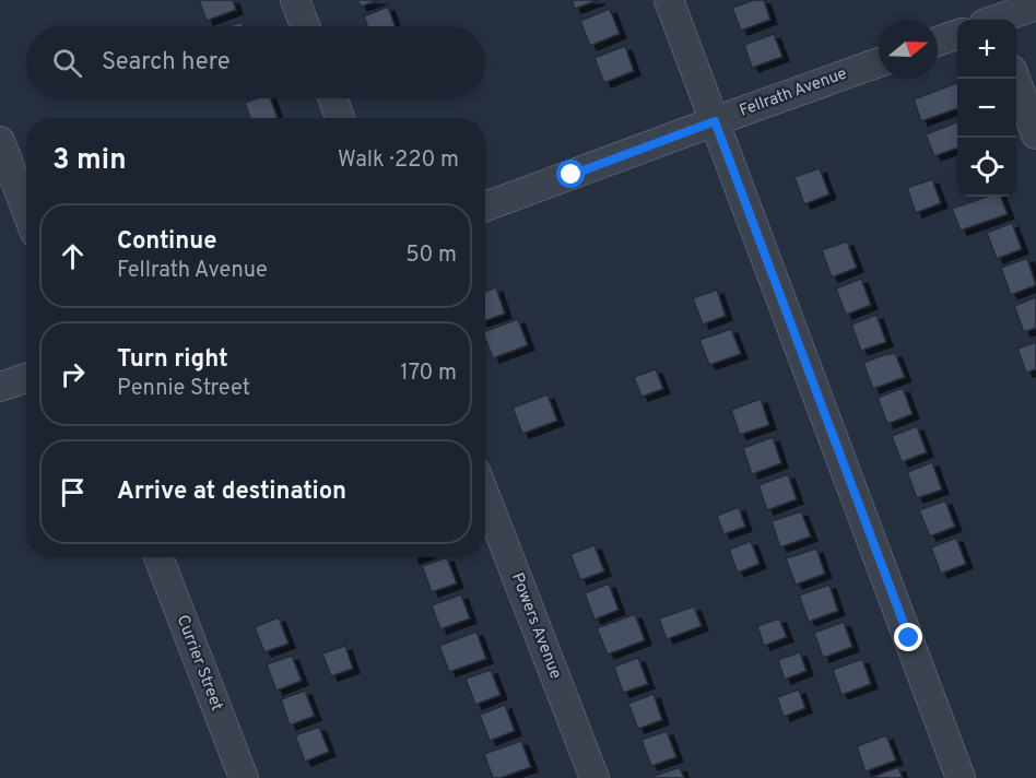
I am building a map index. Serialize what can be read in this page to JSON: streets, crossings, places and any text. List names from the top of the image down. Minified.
{"streets":{"street":["Fellrath Avenue","Powers Avenue","Currier Street"]},"north":"right","page":{"map_buttons":["+","−"],"search":"Search here","heading":["3 min","Walk · 220 m"],"list":[["Continue","Fellrath Avenue","50 m"],["Turn right","Pennie Street","170 m"],"Arrive at destination"]}}
